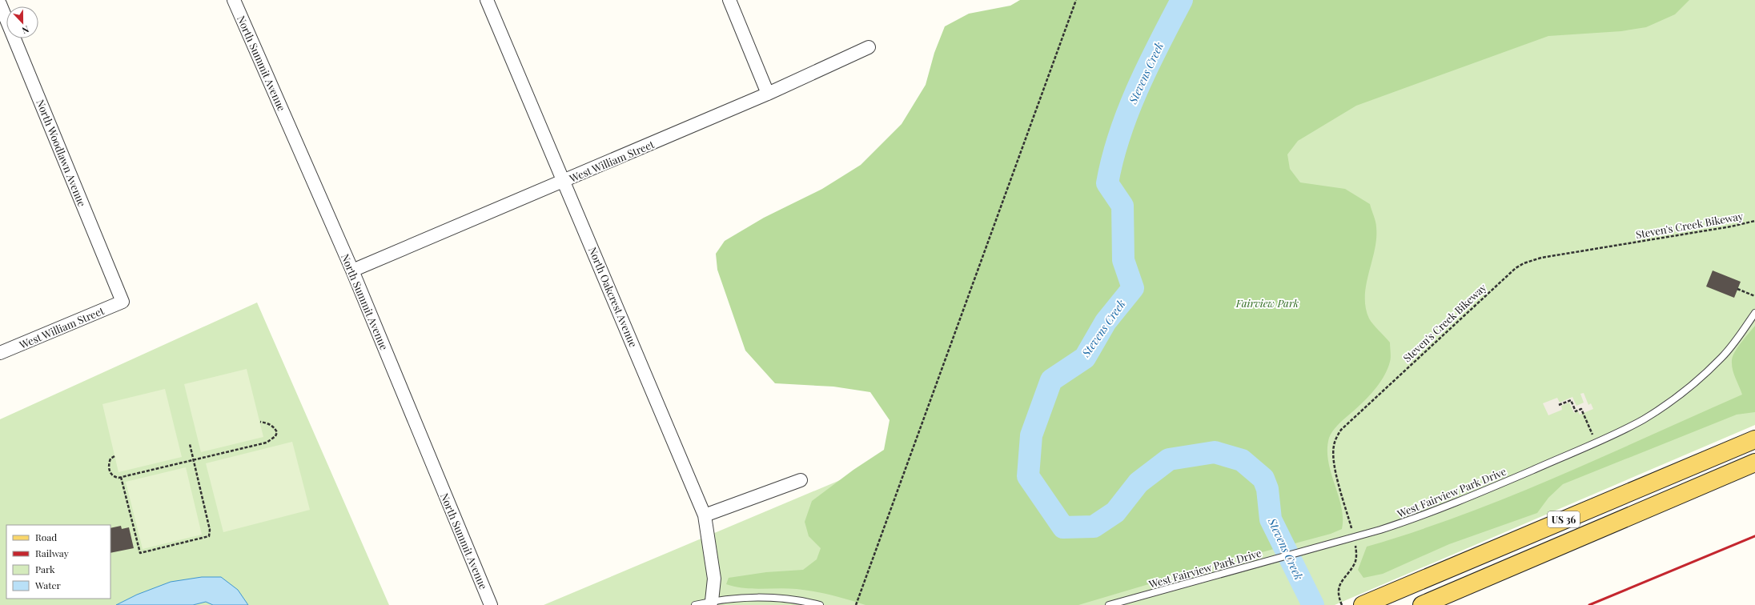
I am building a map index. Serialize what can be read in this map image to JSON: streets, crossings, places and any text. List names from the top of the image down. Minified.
{"streets":{"main road":["US 36"],"street":["North Summit Avenue","North Woodlawn Avenue","West William Street","North Oakcrest Avenue"],"lane":["West Fairview Park Drive"],"path":["Steven's Creek Bikeway"]},"crossings":[["North Summit Avenue","West William Street"],["North Woodlawn Avenue","West William Street"],["West William Street","North Oakcrest Avenue"],["Steven's Creek Bikeway","West Fairview Park Drive"]],"water":["Stevens Creek"],"parks":["Fairview Park"],"legend":["Road","Railway","Park","Water"],"north":"bottom"}
